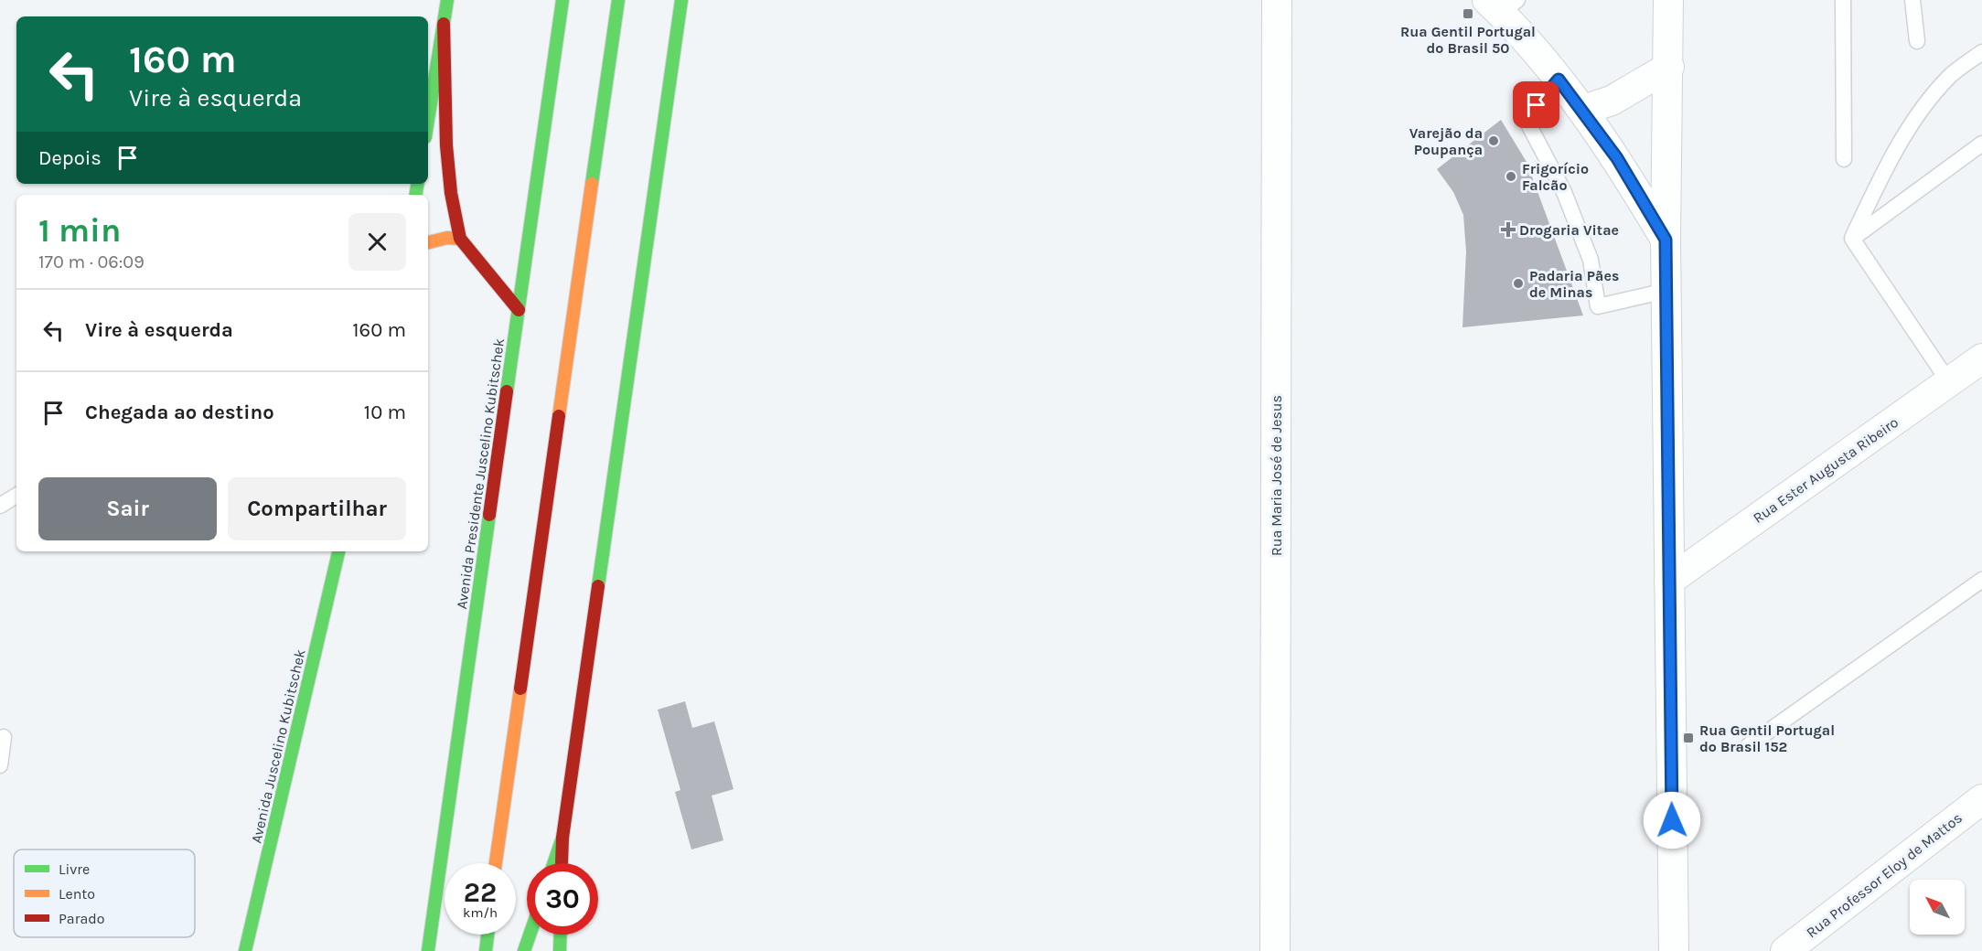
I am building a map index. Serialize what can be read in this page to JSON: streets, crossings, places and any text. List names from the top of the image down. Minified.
{"streets":{"main road":["Avenida Presidente Juscelino Kubitschek","Avenida Juscelino Kubitschek"],"street":["Rua Ester Augusta Ribeiro","Rua Maria José de Jesus","Rua Professor Eloy de Mattos"]},"places":{"transit":["Rua Gentil Portugal do Brasil 50","Rua Gentil Portugal do Brasil 152"],"other":["Varejão da Poupança","Frigorício Falcão","Padaria Pães de Minas"],"health":["Drogaria Vitae"]},"legend":["Livre","Lento","Parado"],"north":"top left","page":{"turn":["160 m","Vire à esquerda"],"then":"Depois","heading":["1 min","170 m · 06:09"],"list":[{"name":"Vire à esquerda","value":"160 m"},{"name":"Chegada ao destino","value":"10 m"}],"buttons":["Sair","Compartilhar"],"speed":"22 km/h","limit":"30"}}
